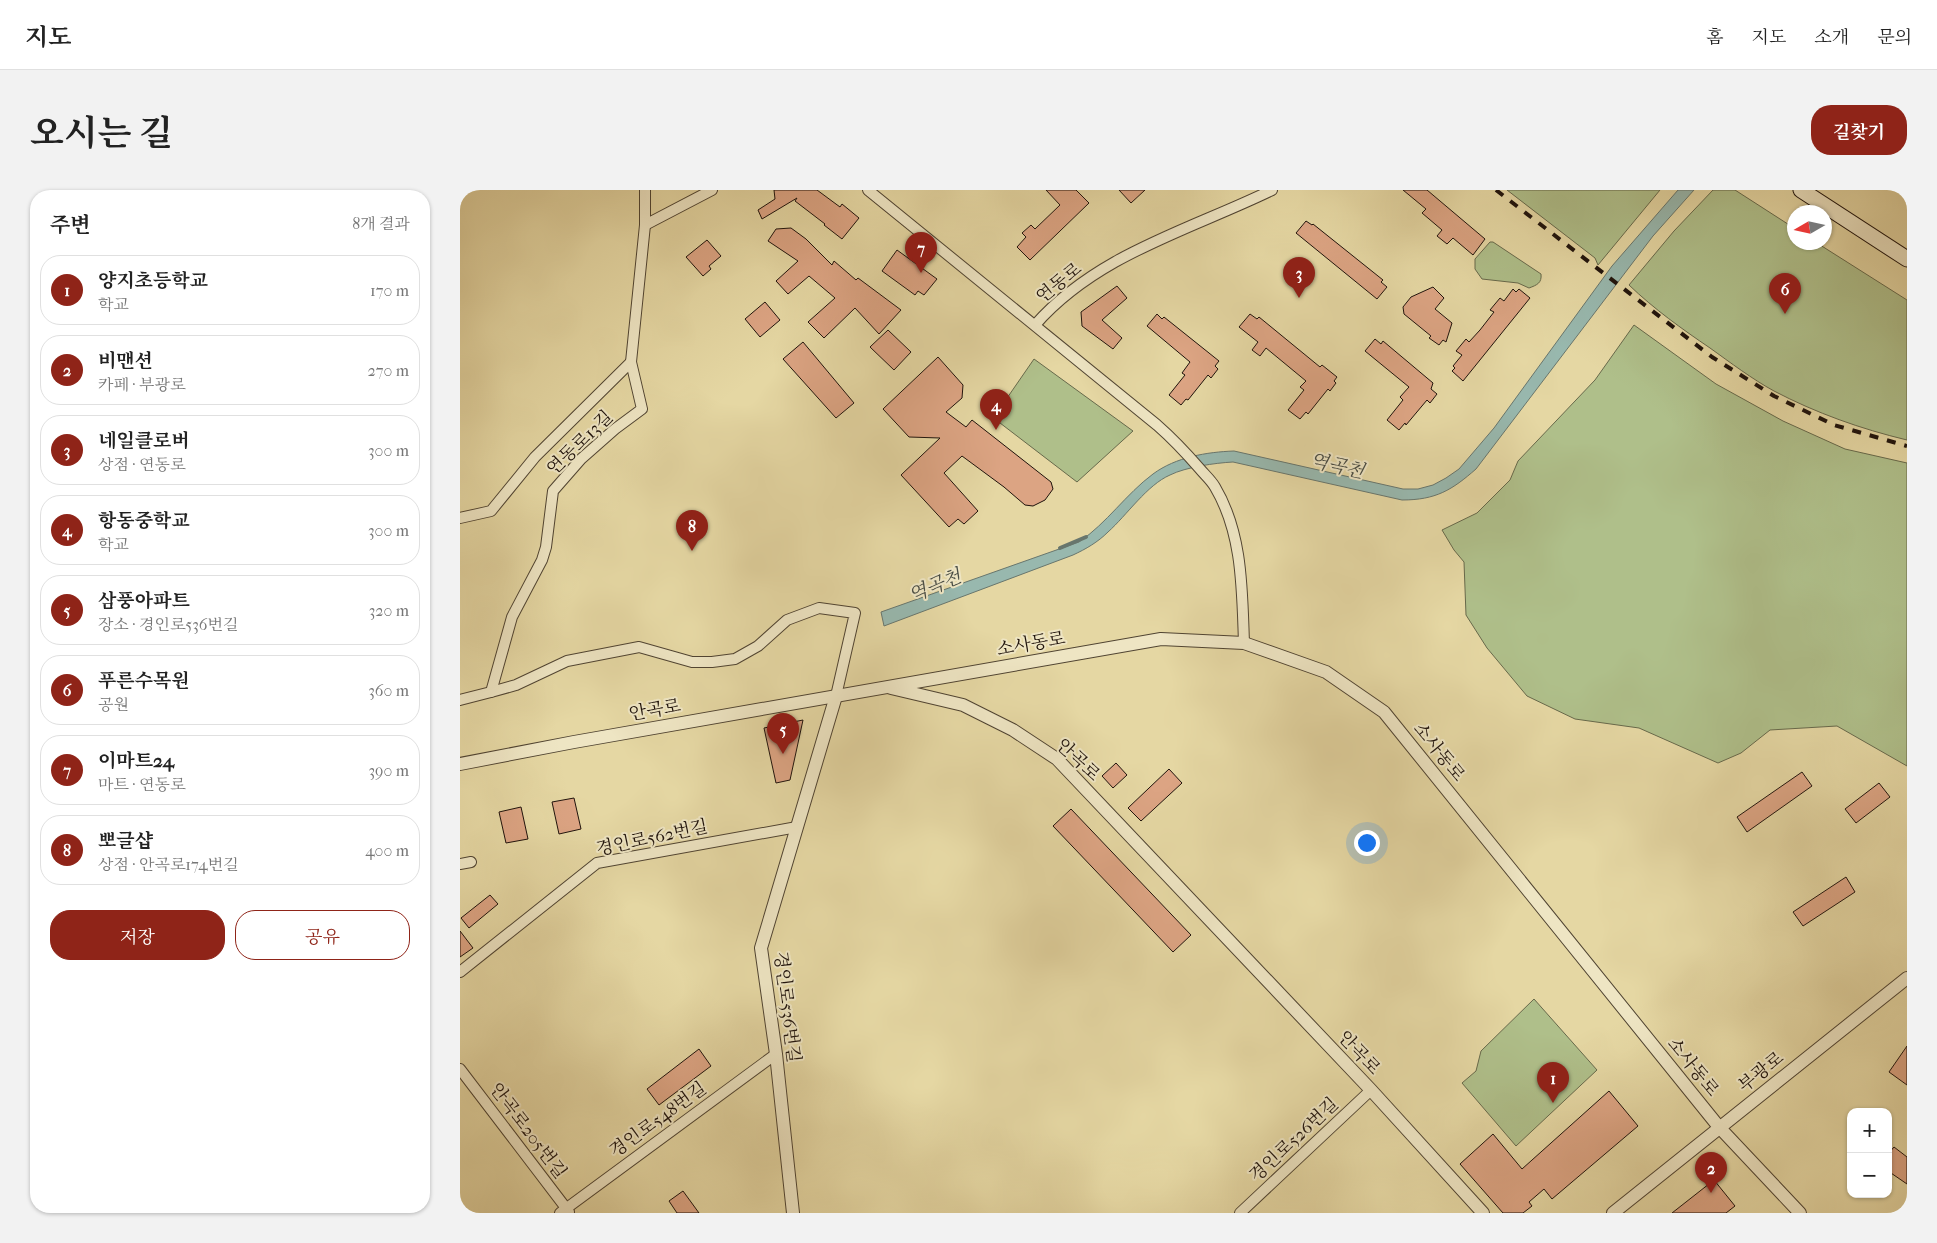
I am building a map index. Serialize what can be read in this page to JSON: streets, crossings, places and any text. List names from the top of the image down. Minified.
{"streets":{"street":["연동로","연동로13길","소사동로","안곡로","경인로562번길","경인로536번길","부광로","경인로548번길","안곡로205번길","경인로526번길"]},"crossings":[["소사동로","안곡로"],["소사동로","부광로"],["안곡로","경인로536번길"],["안곡로","경인로526번길"],["경인로562번길","경인로536번길"],["경인로536번길","경인로548번길"],["경인로548번길","안곡로205번길"]],"water":["역곡천"],"north":"left","page":{"header":"지도","nav":["홈","지도","소개","문의"],"title":"오시는 길","buttons":["길찾기",["저장","공유"]],"heading":["주변","8개 결과"],"pins":["7","3","6","4","8","5","1","2"],"list":[{"mark":"1","name":"양지초등학교","note":"학교","value":"170 m"},{"mark":"2","name":"비맨션","note":"카페 · 부광로","value":"270 m"},{"mark":"3","name":"네일클로버","note":"상점 · 연동로","value":"300 m"},{"mark":"4","name":"항동중학교","note":"학교","value":"300 m"},{"mark":"5","name":"삼풍아파트","note":"장소 · 경인로536번길","value":"320 m"},{"mark":"6","name":"푸른수목원","note":"공원","value":"360 m"},{"mark":"7","name":"이마트24","note":"마트 · 연동로","value":"390 m"},{"mark":"8","name":"뽀글샵","note":"상점 · 안곡로174번길","value":"400 m"}],"map_buttons":["+","−"]}}
